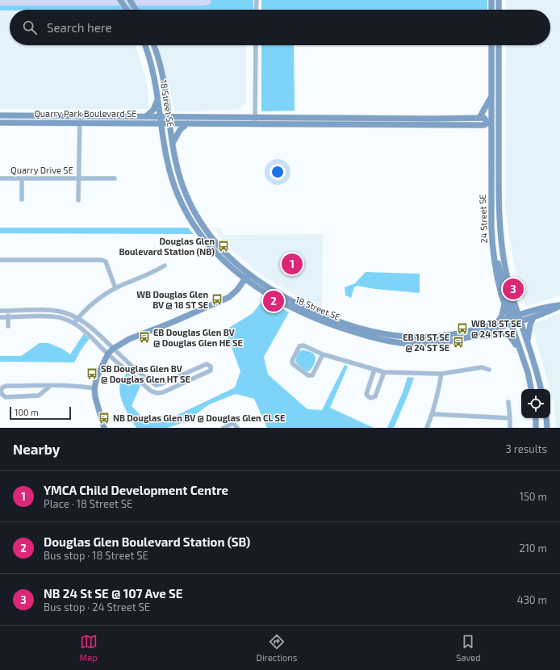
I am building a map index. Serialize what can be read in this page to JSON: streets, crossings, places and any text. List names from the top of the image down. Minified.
{"streets":{"main road":["18 Street SE","Quarry Park Boulevard SE","24 Street SE"],"street":["Quarry Drive SE"]},"crossings":[["18 Street SE","Quarry Park Boulevard SE"],["18 Street SE","24 Street SE"],["Quarry Park Boulevard SE","Quarry Drive SE"]],"places":{"bus stop":["Douglas Glen Boulevard Station (NB)","WB Douglas Glen BV @ 18 ST SE","WB 18 ST SE @ 24 ST SE","EB Douglas Glen BV @ Douglas Glen HE SE","EB 18 ST SE @ 24 ST SE","SB Douglas Glen BV @ Douglas Glen HT SE","NB Douglas Glen BV @ Douglas Glen CL SE"]},"scale_bar":"100 m","page":{"search":"Search here","pins":["1","3","2"],"scale":"100 m","heading":["Nearby","3 results"],"list":[{"mark":"1","name":"YMCA Child Development Centre","note":"Place · 18 Street SE","value":"150 m"},{"mark":"2","name":"Douglas Glen Boulevard Station (SB)","note":"Bus stop · 18 Street SE","value":"210 m"},{"mark":"3","name":"NB 24 St SE @ 107 Ave SE","note":"Bus stop · 24 Street SE","value":"430 m"}],"nav":["Map","Directions","Saved"]}}
